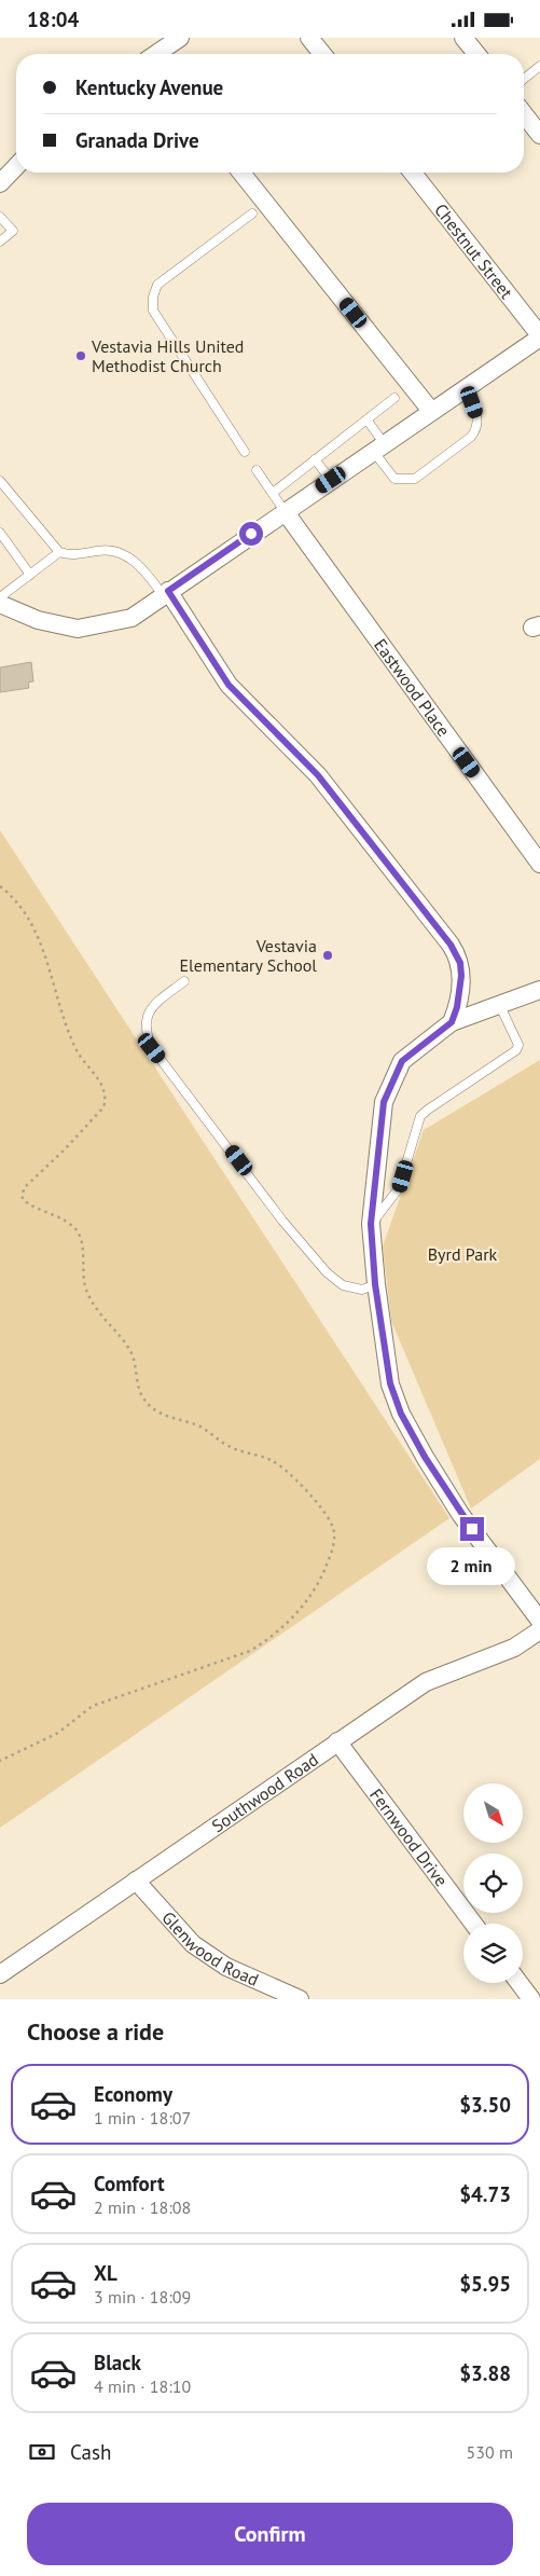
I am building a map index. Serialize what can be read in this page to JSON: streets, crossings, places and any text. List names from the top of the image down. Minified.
{"streets":{"street":["Chestnut Street","Eastwood Place","Southwood Road","Fernwood Drive","Glenwood Road"]},"crossings":[["Southwood Road","Fernwood Drive"],["Southwood Road","Glenwood Road"]],"parks":["Byrd Park"],"places":["Vestavia Hills United Methodist Church","Vestavia Elementary School"],"north":"bottom right","page":{"status":"18:04","banner":["Kentucky Avenue","Granada Drive"],"bubble":"2 min","heading":"Choose a ride","list":[{"name":"Economy","note":"1 min · 18:07","value":"$3.50"},{"name":"Comfort","note":"2 min · 18:08","value":"$4.73"},{"name":"XL","note":"3 min · 18:09","value":"$5.95"},{"name":"Black","note":"4 min · 18:10","value":"$3.88"}],"pay":["Cash","530 m"],"buttons":"Confirm"}}
